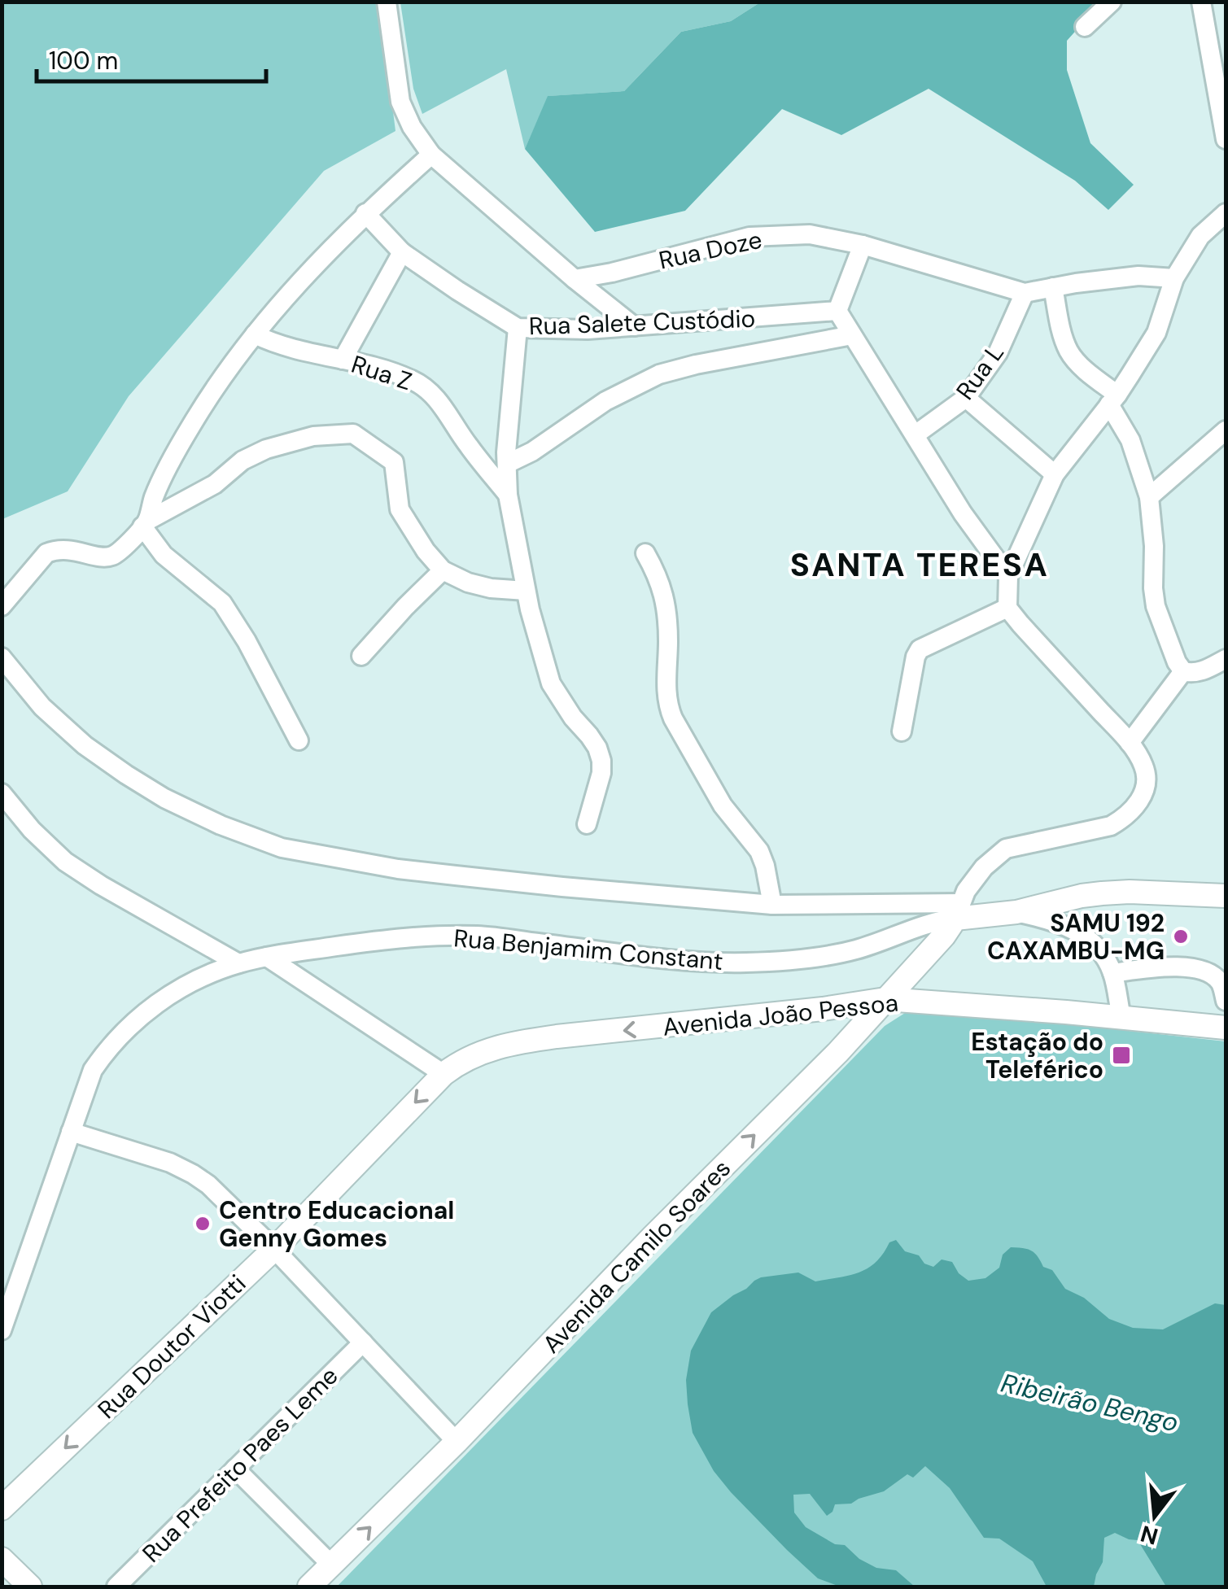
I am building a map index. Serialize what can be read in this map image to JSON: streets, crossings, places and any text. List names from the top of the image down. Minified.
{"streets":{"street":["Rua Doze","Rua Salete Custódio","Rua L","Rua Z","Rua Benjamim Constant","Avenida João Pessoa","Avenida Camilo Soares","Rua Doutor Viotti","Rua Prefeito Paes Leme"]},"crossings":[["Rua Doze","Rua L"],["Rua Benjamim Constant","Avenida Camilo Soares"],["Avenida João Pessoa","Avenida Camilo Soares"],["Avenida João Pessoa","Rua Doutor Viotti"]],"one_way":["Avenida João Pessoa","Avenida Camilo Soares","Rua Doutor Viotti"],"districts":["SANTA TERESA"],"water":["Ribeirão Bengo"],"places":{"other":["SAMU 192 CAXAMBU-MG","Centro Educacional Genny Gomes"],"transit":["Estação do Teleférico"]},"scale_bar":"100 m","north":"bottom"}
